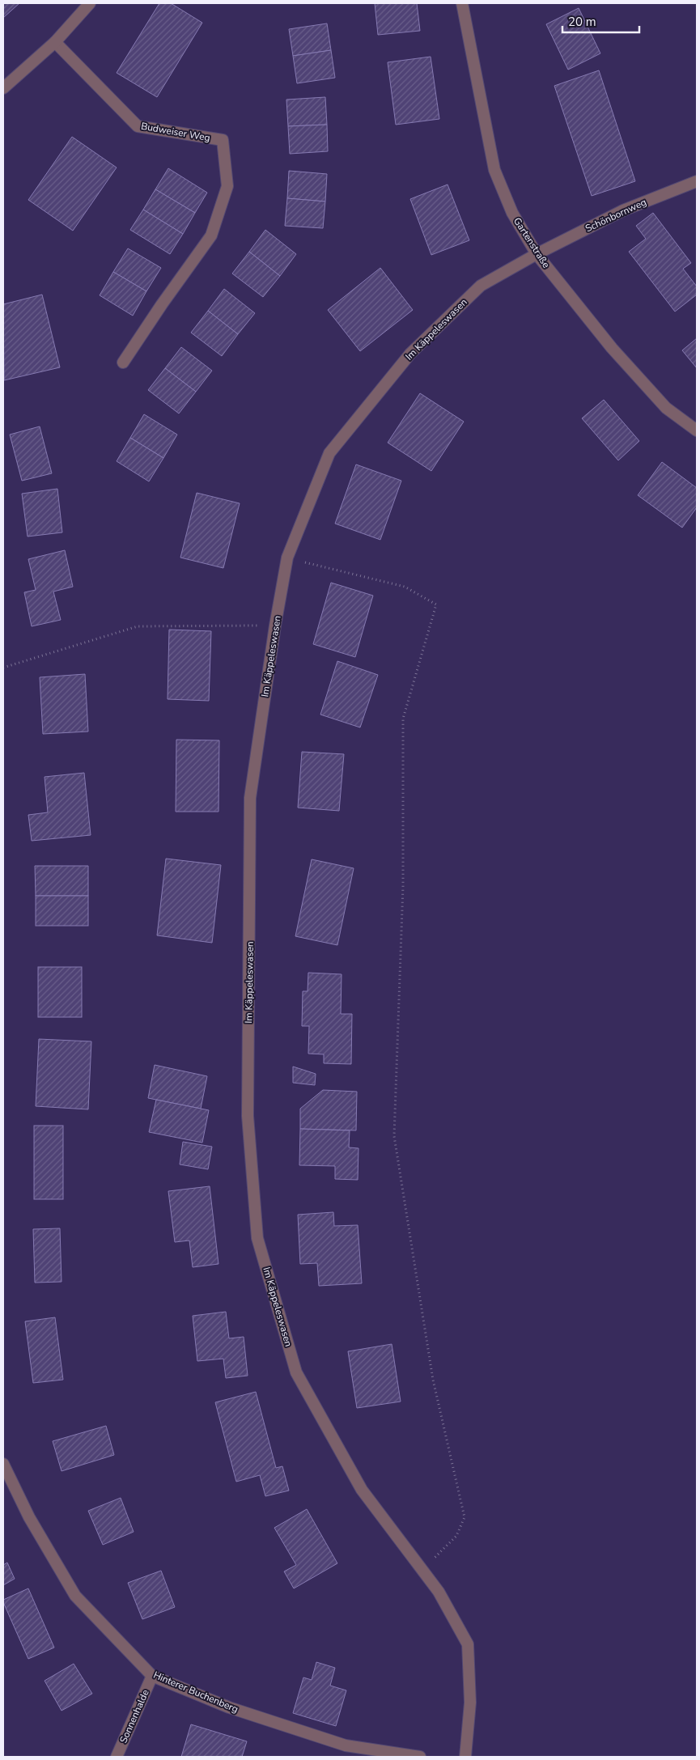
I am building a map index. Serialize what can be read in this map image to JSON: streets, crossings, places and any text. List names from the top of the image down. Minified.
{"streets":{"street":["Budweiser Weg","Schönbornweg","Gartenstraße","Im Käppeleswasen","Hinterer Buchenberg","Sonnenhalde"]},"crossings":[["Schönbornweg","Gartenstraße"],["Schönbornweg","Im Käppeleswasen"],["Gartenstraße","Im Käppeleswasen"],["Hinterer Buchenberg","Sonnenhalde"]],"scale_bar":"20 m"}
